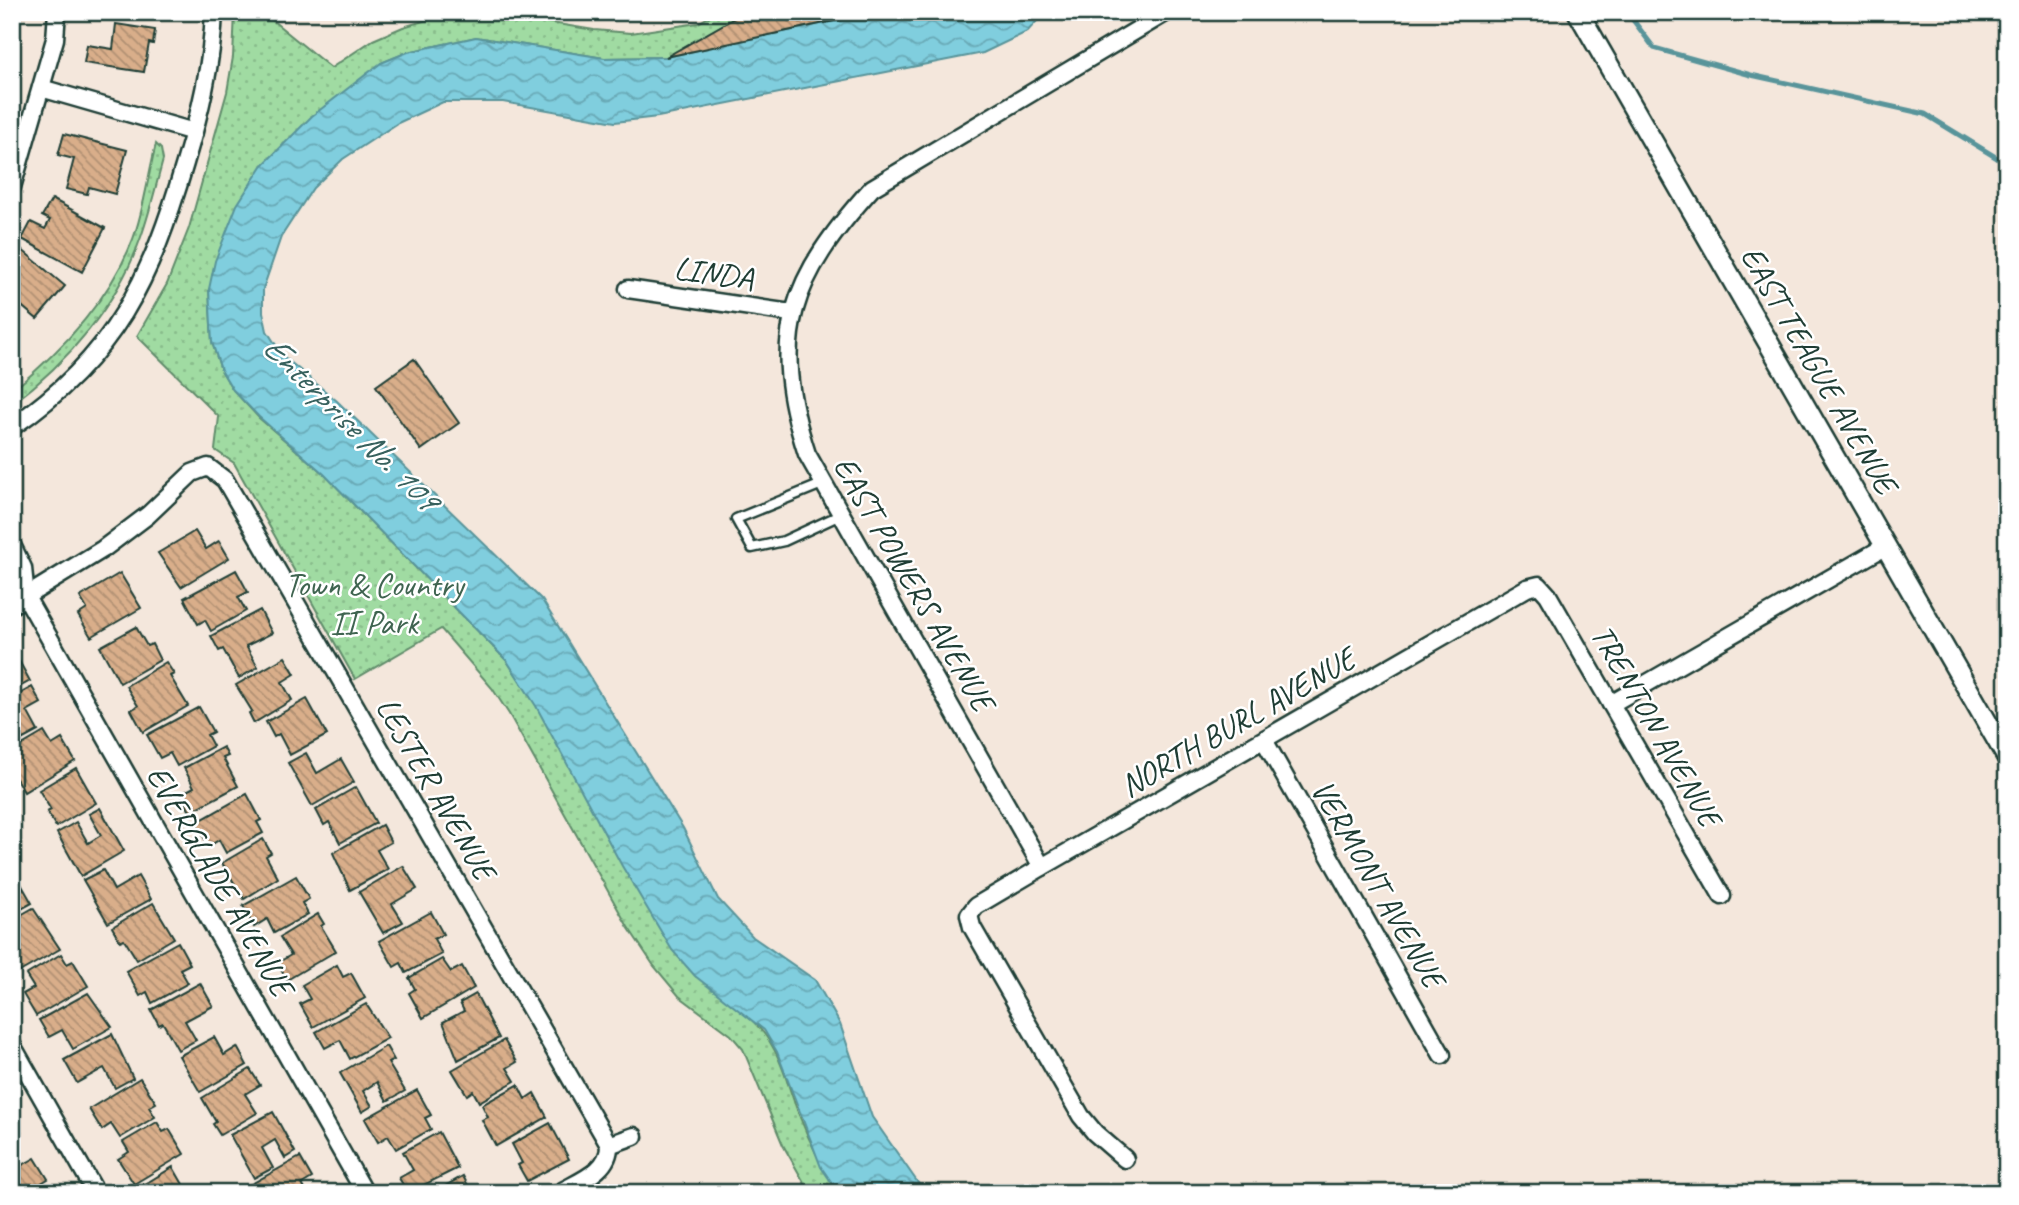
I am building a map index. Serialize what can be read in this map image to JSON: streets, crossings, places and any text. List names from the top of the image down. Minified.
{"streets":{"street":["LINDA","EAST TEAGUE AVENUE","EAST POWERS AVENUE","NORTH BURL AVENUE","TRENTON AVENUE","LESTER AVENUE","EVERGLADE AVENUE","VERMONT AVENUE"]},"crossings":[["LINDA","EAST POWERS AVENUE"],["EAST POWERS AVENUE","NORTH BURL AVENUE"],["NORTH BURL AVENUE","TRENTON AVENUE"],["NORTH BURL AVENUE","VERMONT AVENUE"],["LESTER AVENUE","EVERGLADE AVENUE"]],"water":["Enterprise No. 109"],"parks":["Town & Country II Park"]}
